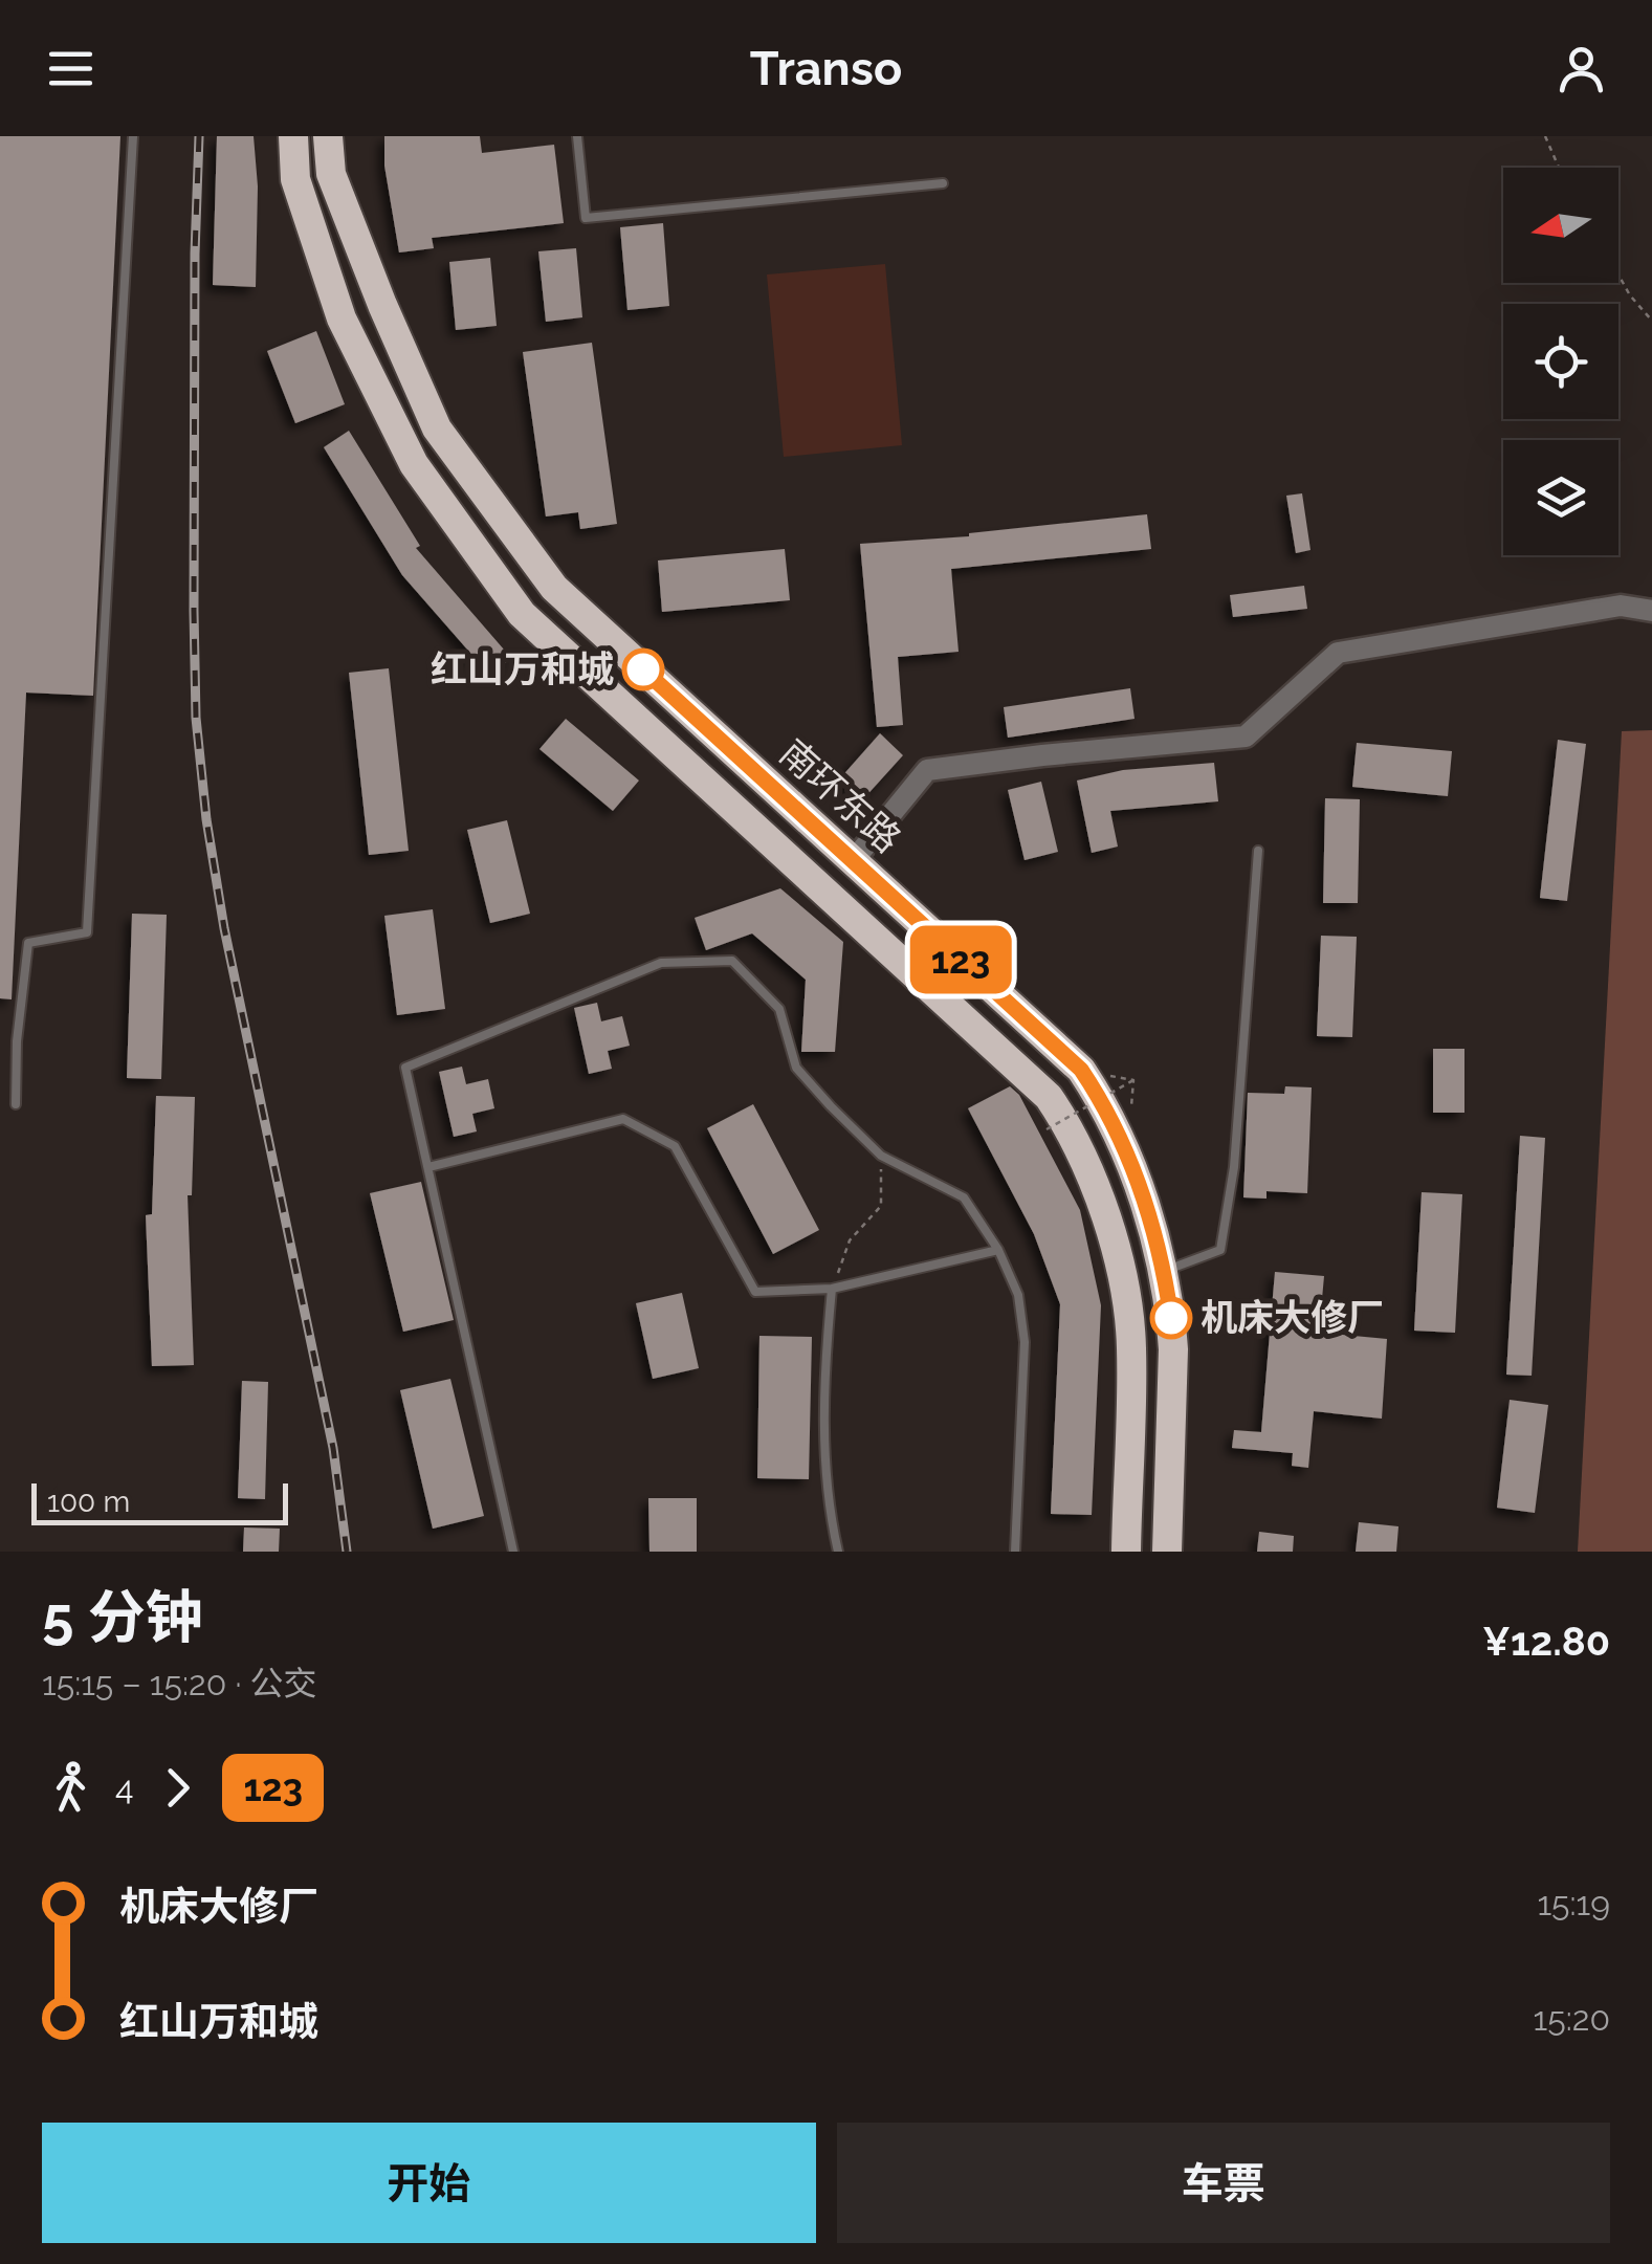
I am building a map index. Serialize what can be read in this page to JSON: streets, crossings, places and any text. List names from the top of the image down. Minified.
{"streets":{"highway":["南环东路"]},"places":["红山万和城","机床大修厂"],"lines":["bus line 123"],"scale_bar":"100 m","north":"left","page":{"header":"Transo","on_map":"123","scale":"100 m","heading":["5 分钟","15:15 – 15:20 · 公交","¥12.80"],"legs":["4","123"],"list":[{"name":"机床大修厂","value":"15:19"},{"name":"红山万和城","value":"15:20"}],"buttons":["开始","车票"]}}
